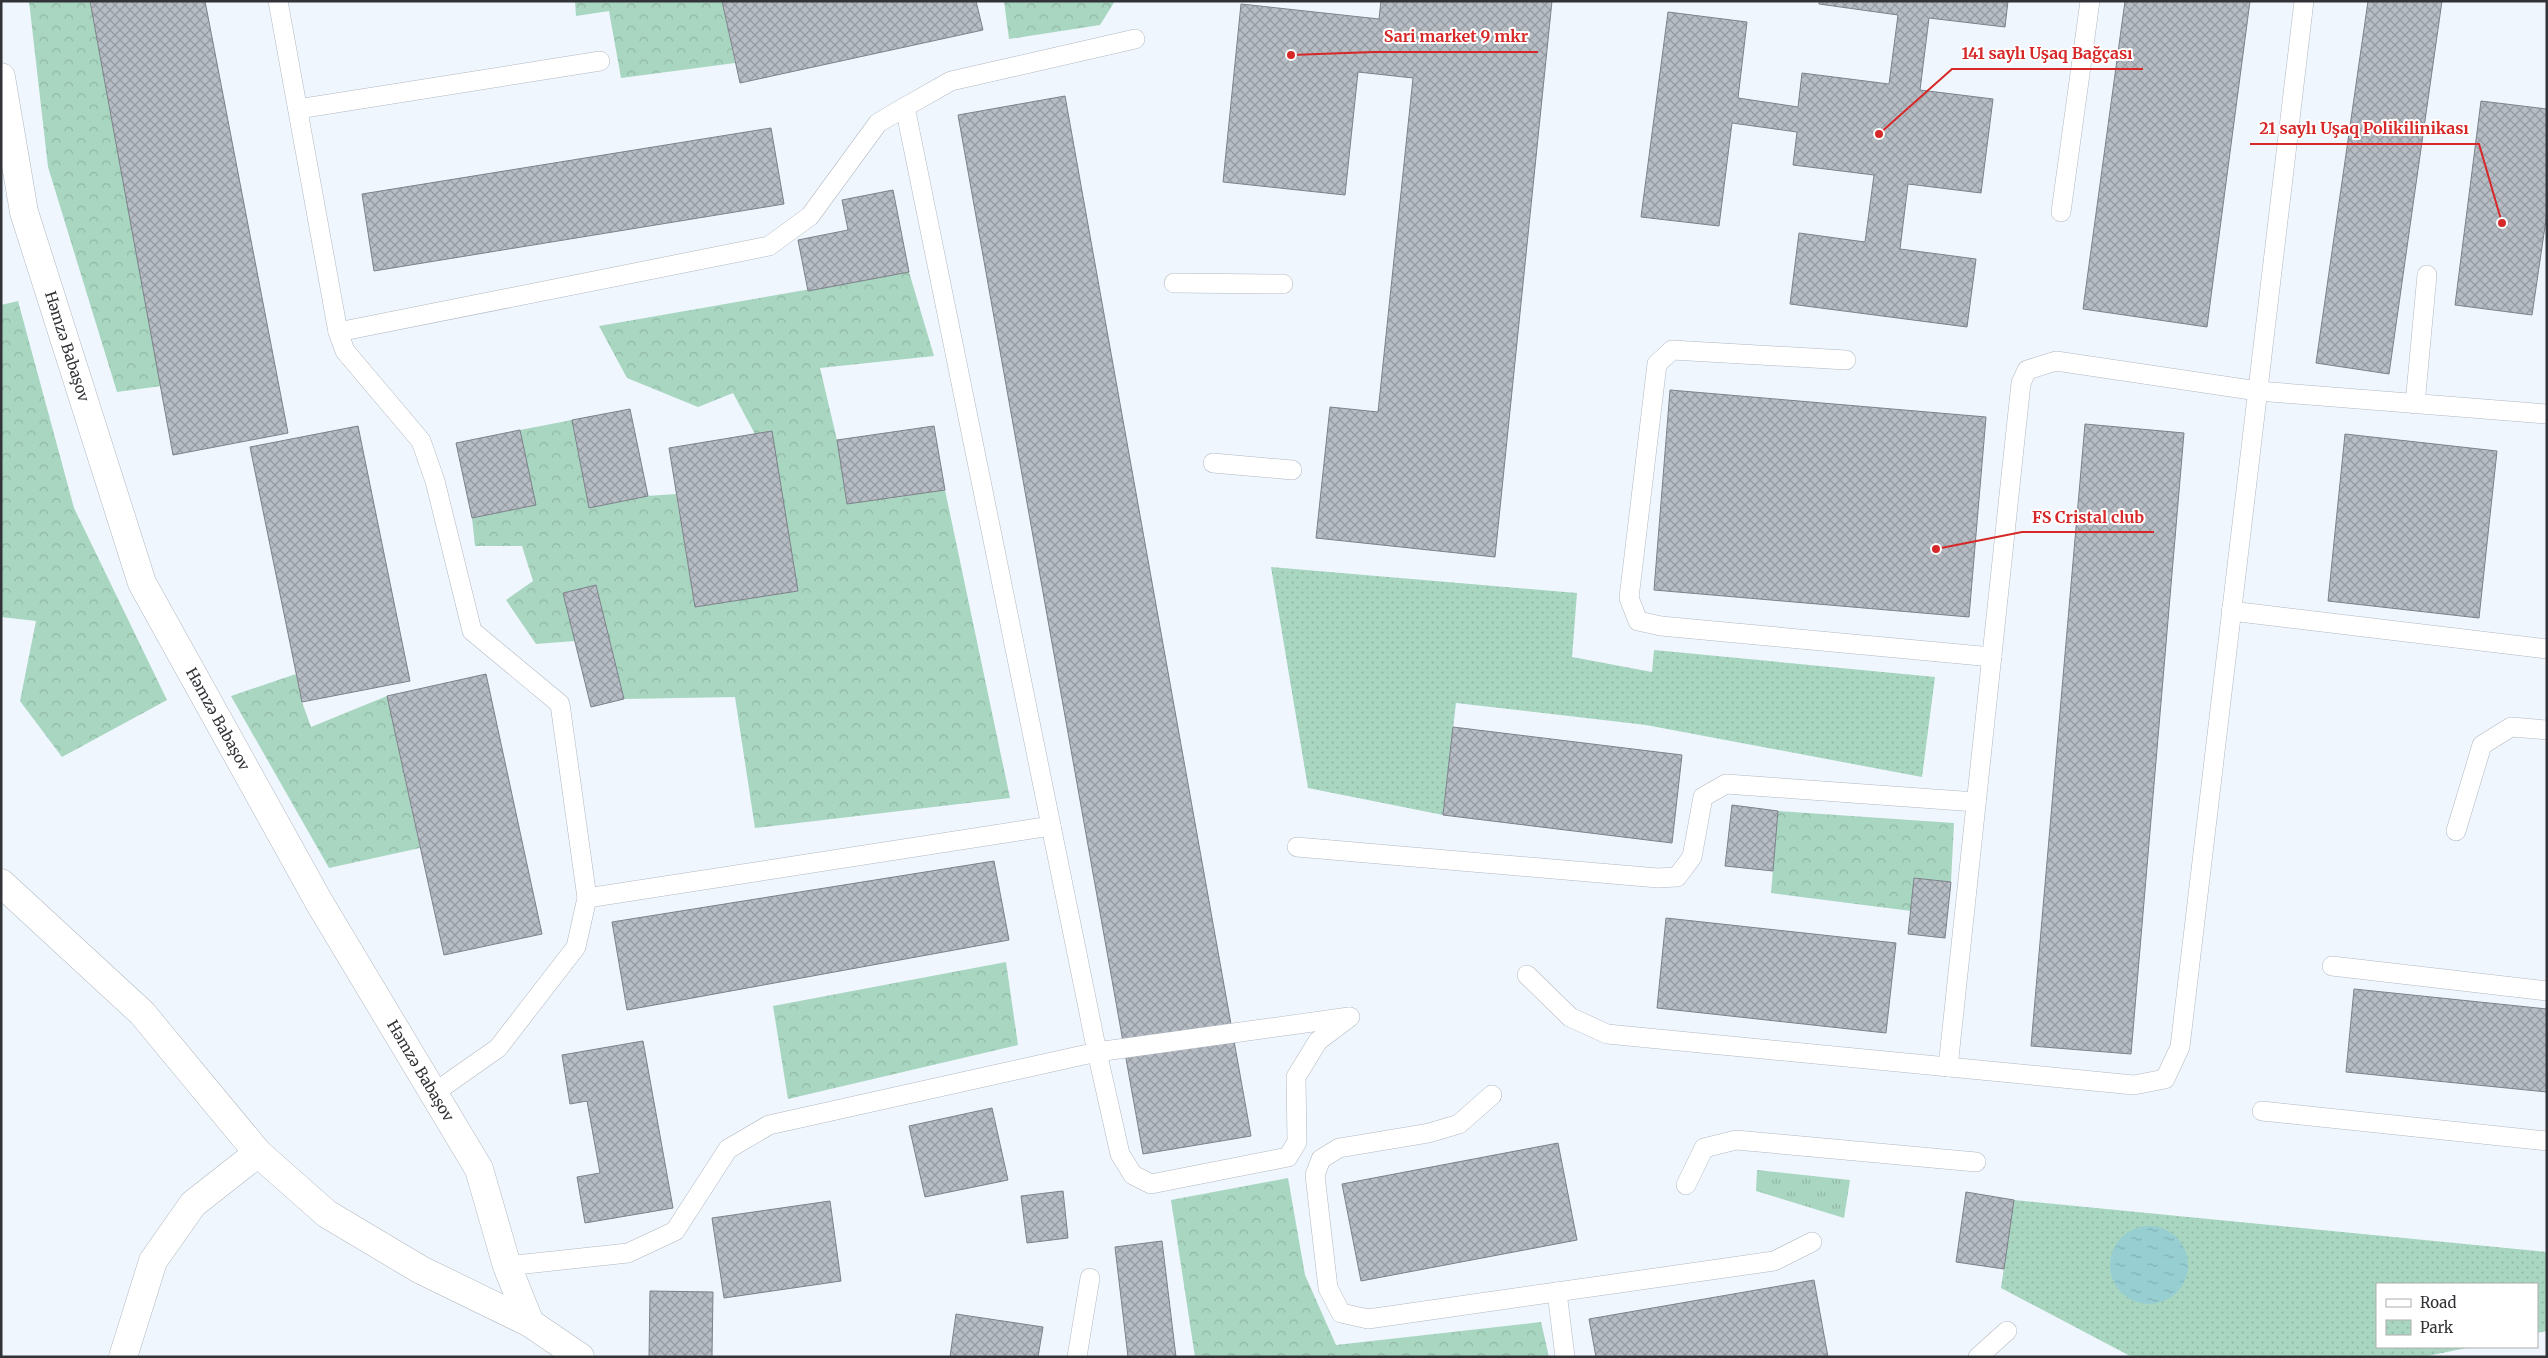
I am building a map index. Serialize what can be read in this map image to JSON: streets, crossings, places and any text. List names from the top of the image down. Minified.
{"streets":{"street":["Həmzə Babaşov"]},"places":["Sari market 9 mkr","141 saylı Uşaq Bağçası","21 saylı Uşaq Polikilinikası","FS Cristal club"],"legend":["Road","Park"]}
